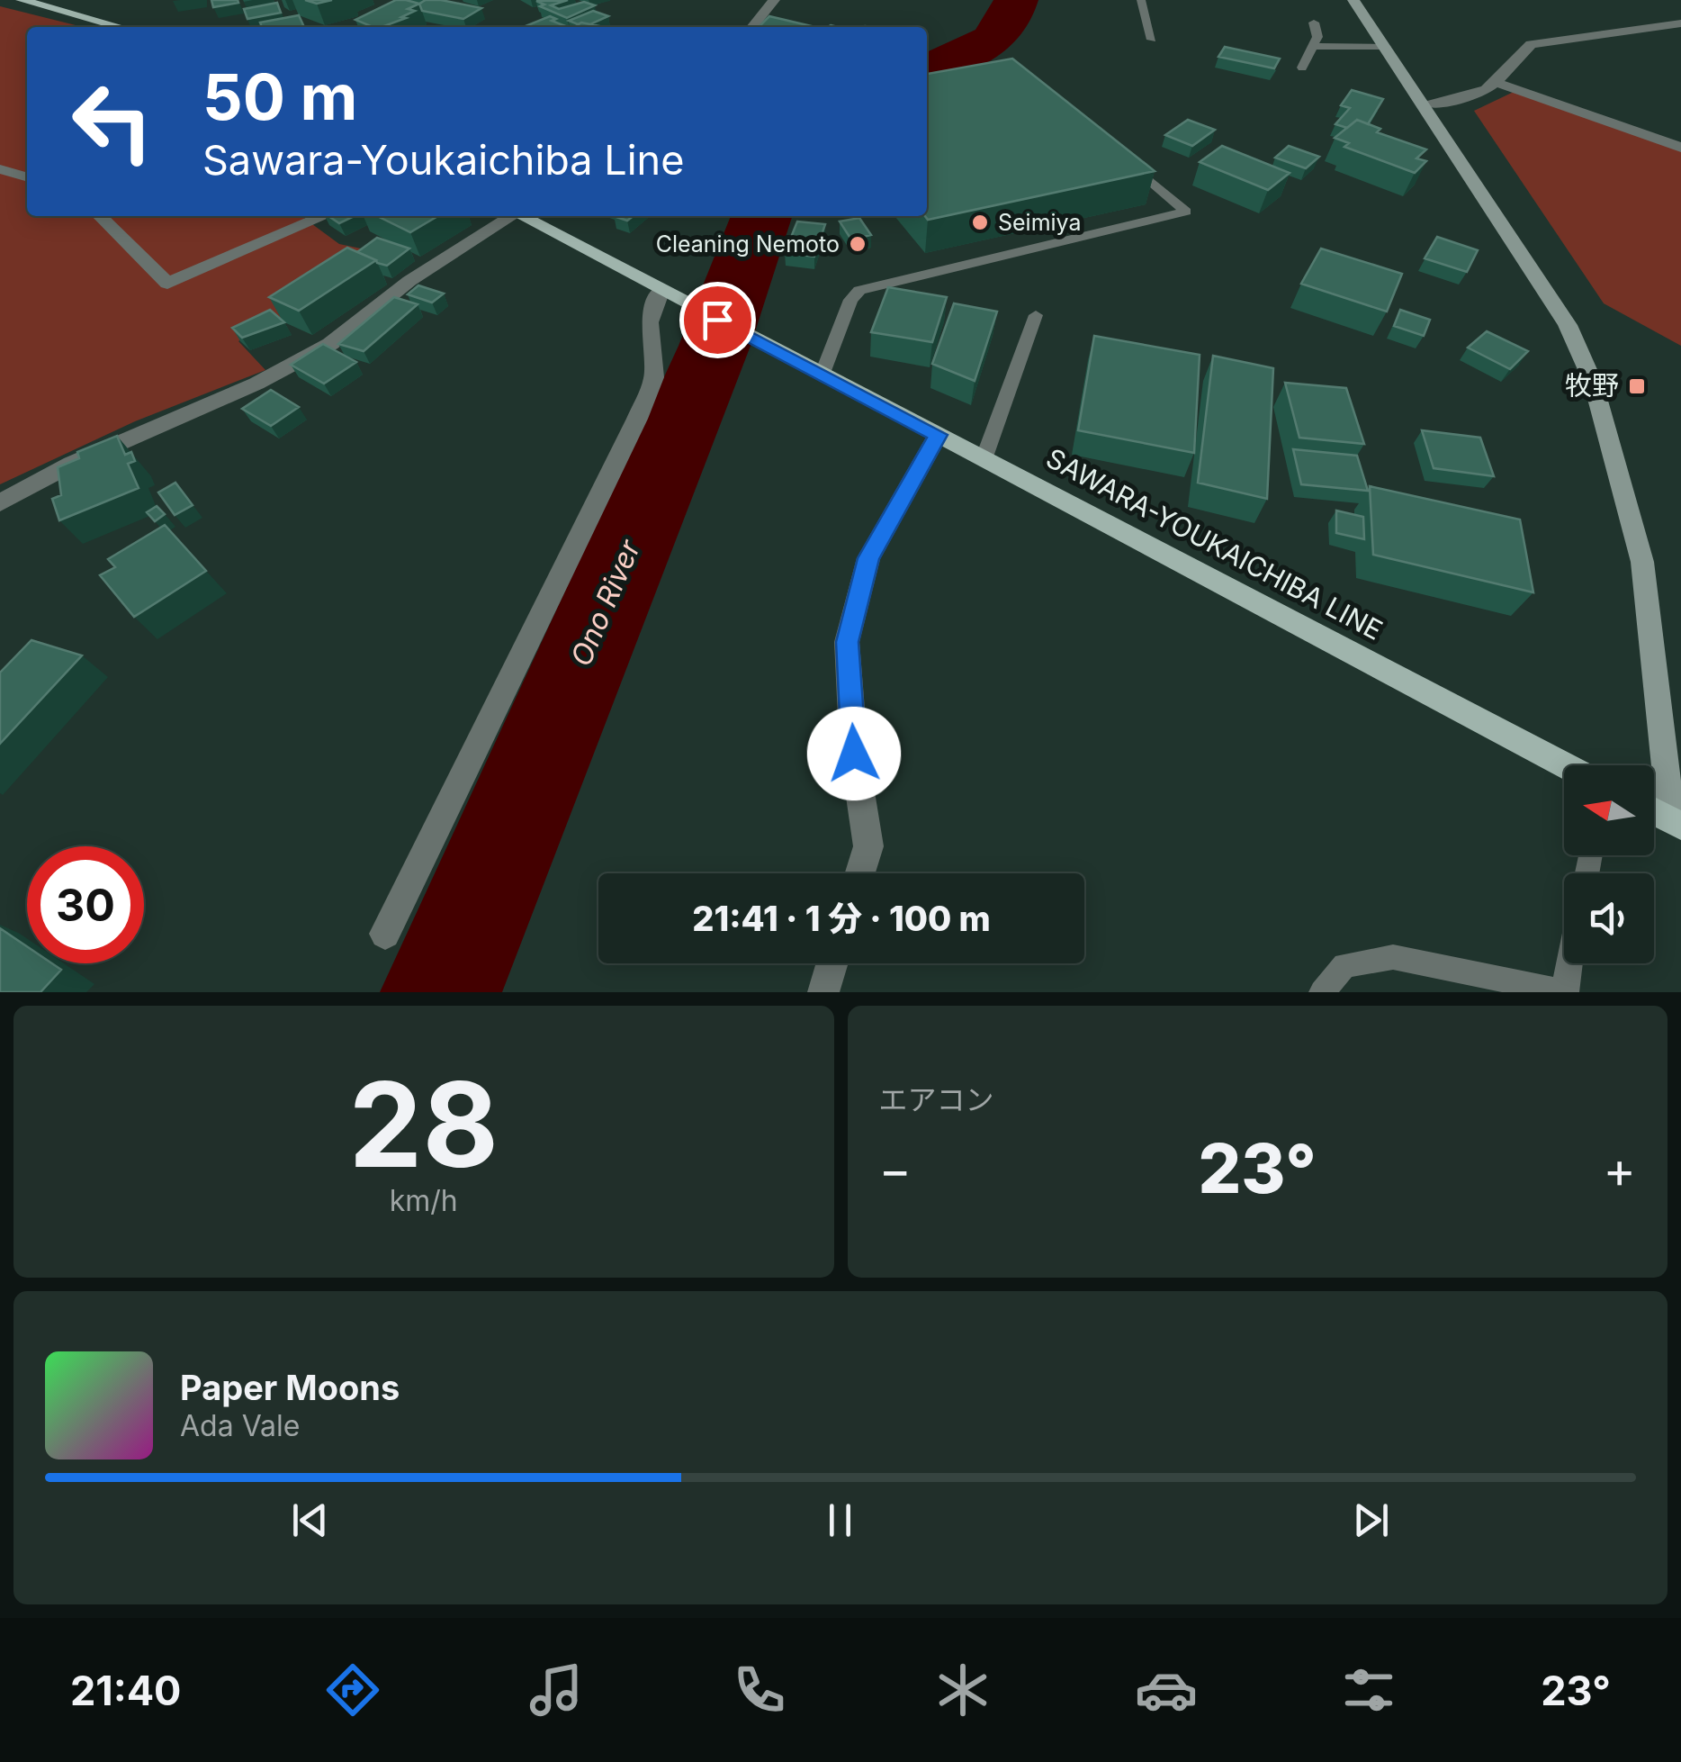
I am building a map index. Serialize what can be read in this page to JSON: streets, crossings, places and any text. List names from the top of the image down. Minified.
{"streets":{"main road":["SAWARA-YOUKAICHIBA LINE"]},"water":["Ono River"],"places":{"other":["Seimiya","Cleaning Nemoto"],"transit":["牧野"]},"north":"left","page":{"turn":["50 m","Sawara-Youkaichiba Line"],"limit":"30","trip":"21:41 · 1 分 · 100 m","tile":[["28","km/h"],"エアコン"],"heat":["−","23°","+"],"song":["Paper Moons","Ada Vale"],"tabs":["21:40","23°"]}}
